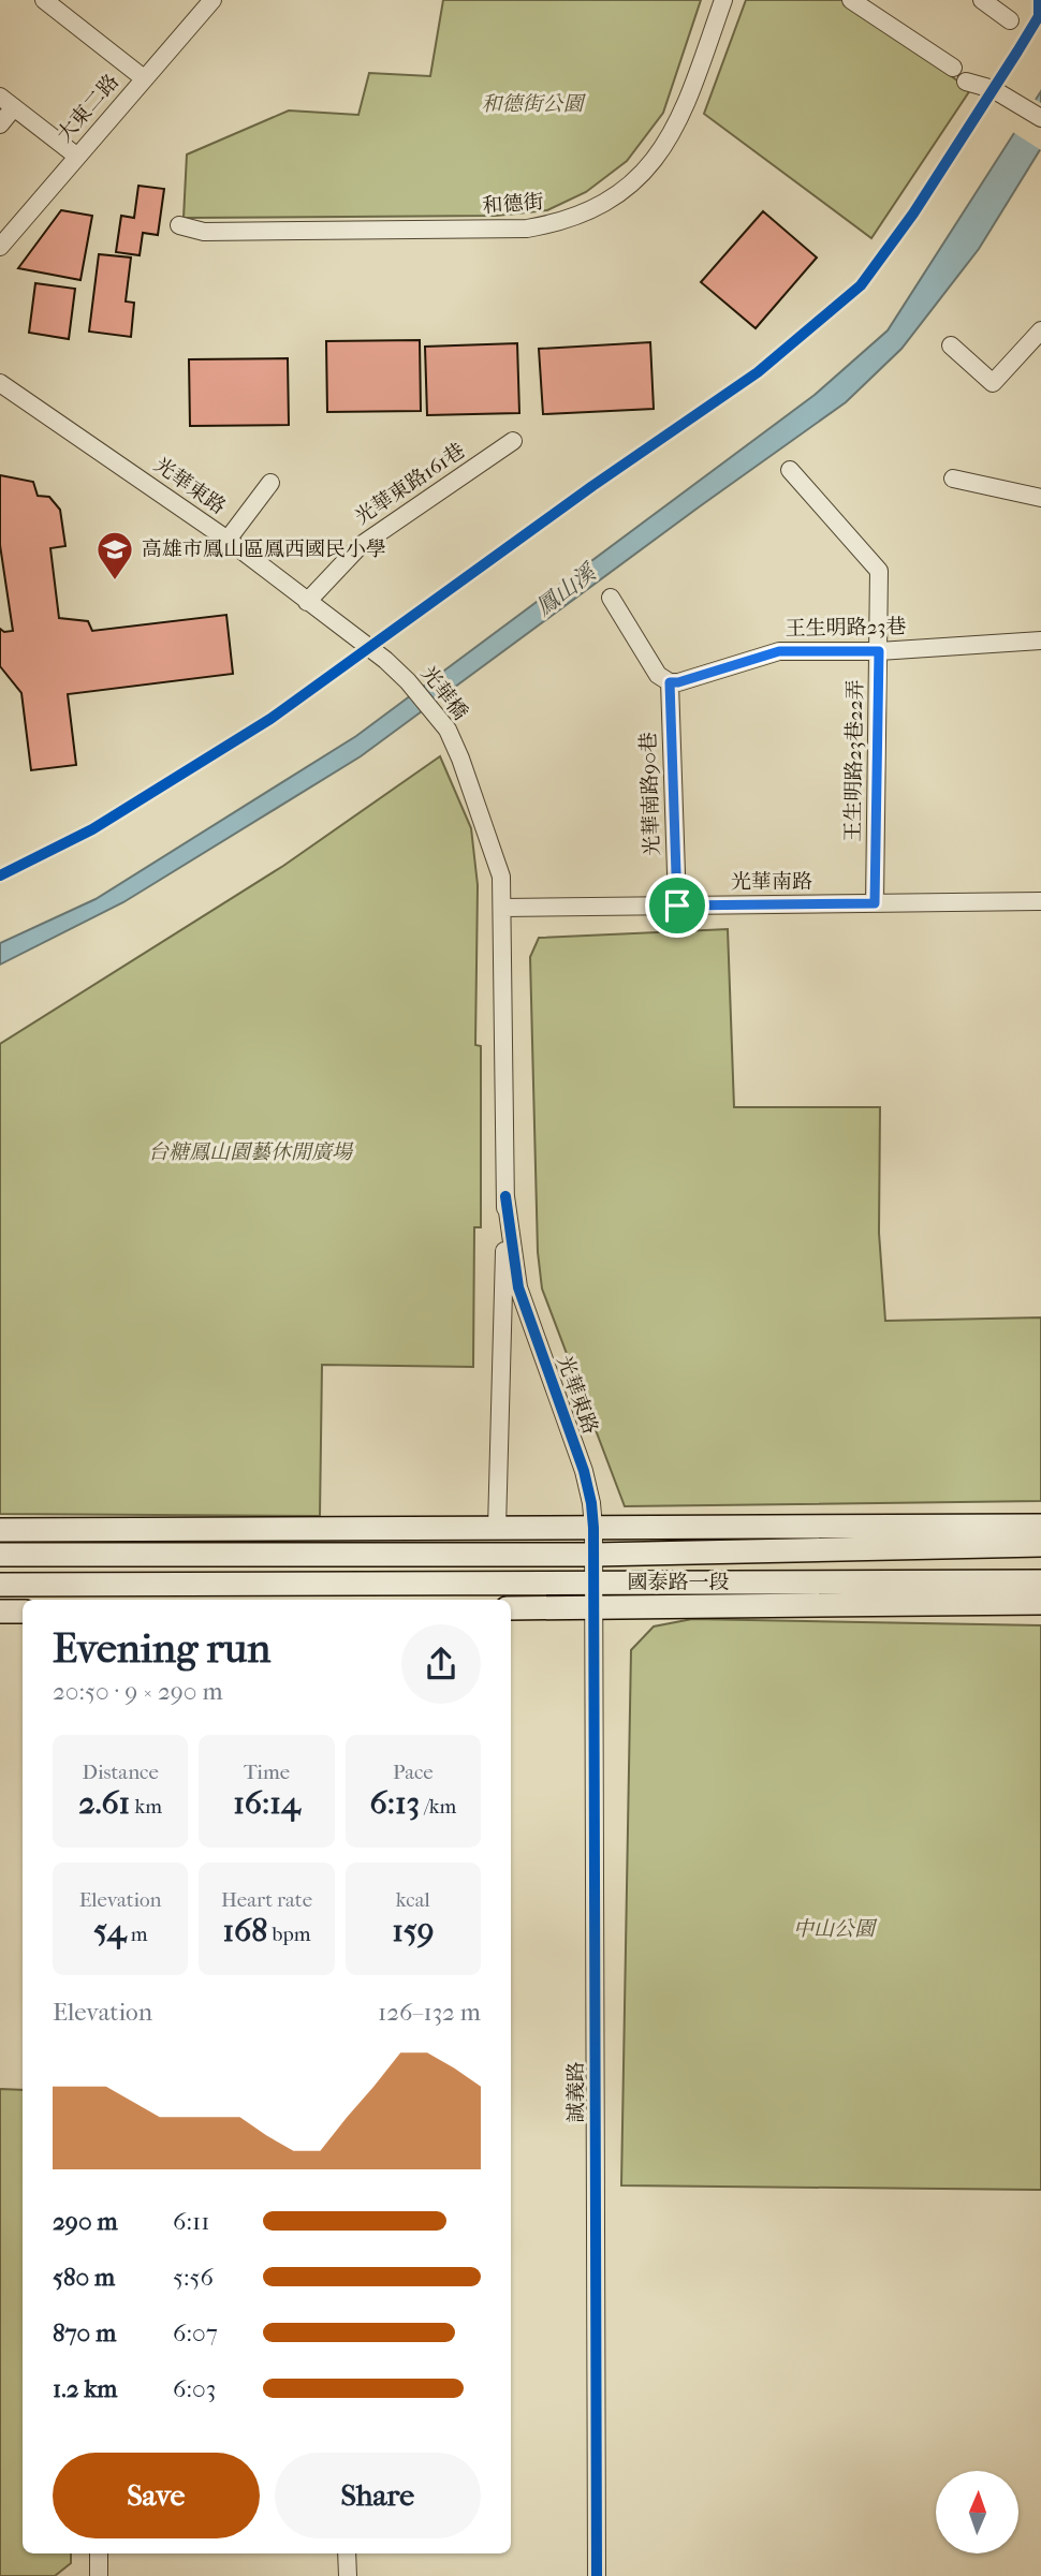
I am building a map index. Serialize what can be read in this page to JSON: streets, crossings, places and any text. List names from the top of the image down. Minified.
{"streets":{"street":["大東二路","和德街","光華東路161巷","光華東路","王生明路23巷","光華橋","王生明路23巷22弄","光華南路90巷","光華南路","國泰路一段","誠義路"]},"crossings":[["光華東路161巷","光華東路"],["光華東路","光華橋"],["光華東路","光華南路"],["光華東路","國泰路一段"],["光華東路","誠義路"],["王生明路23巷","王生明路23巷22弄"],["王生明路23巷","光華南路90巷"],["王生明路23巷22弄","光華南路"],["光華南路90巷","光華南路"],["國泰路一段","誠義路"]],"water":["鳳山溪"],"parks":["和德街公園","台糖鳳山園藝休閒廣場","中山公園"],"places":{"school or university":["高雄市鳳山區鳳西國民小學"]},"north":"top","page":{"heading":["Evening run","20:50 · 9 × 290 m"],"stats":[["Distance","2.61 km"],["Time","16:14"],["Pace","6:13 /km"],["Elevation","54 m"],["Heart rate","168 bpm"],["kcal","159"]],"chart":["Elevation","126–132 m"],"list":[{"name":"290 m","note":"6:11"},{"name":"580 m","note":"5:56"},{"name":"870 m","note":"6:07"},{"name":"1.2 km","note":"6:03"}],"buttons":["Save","Share"]}}
